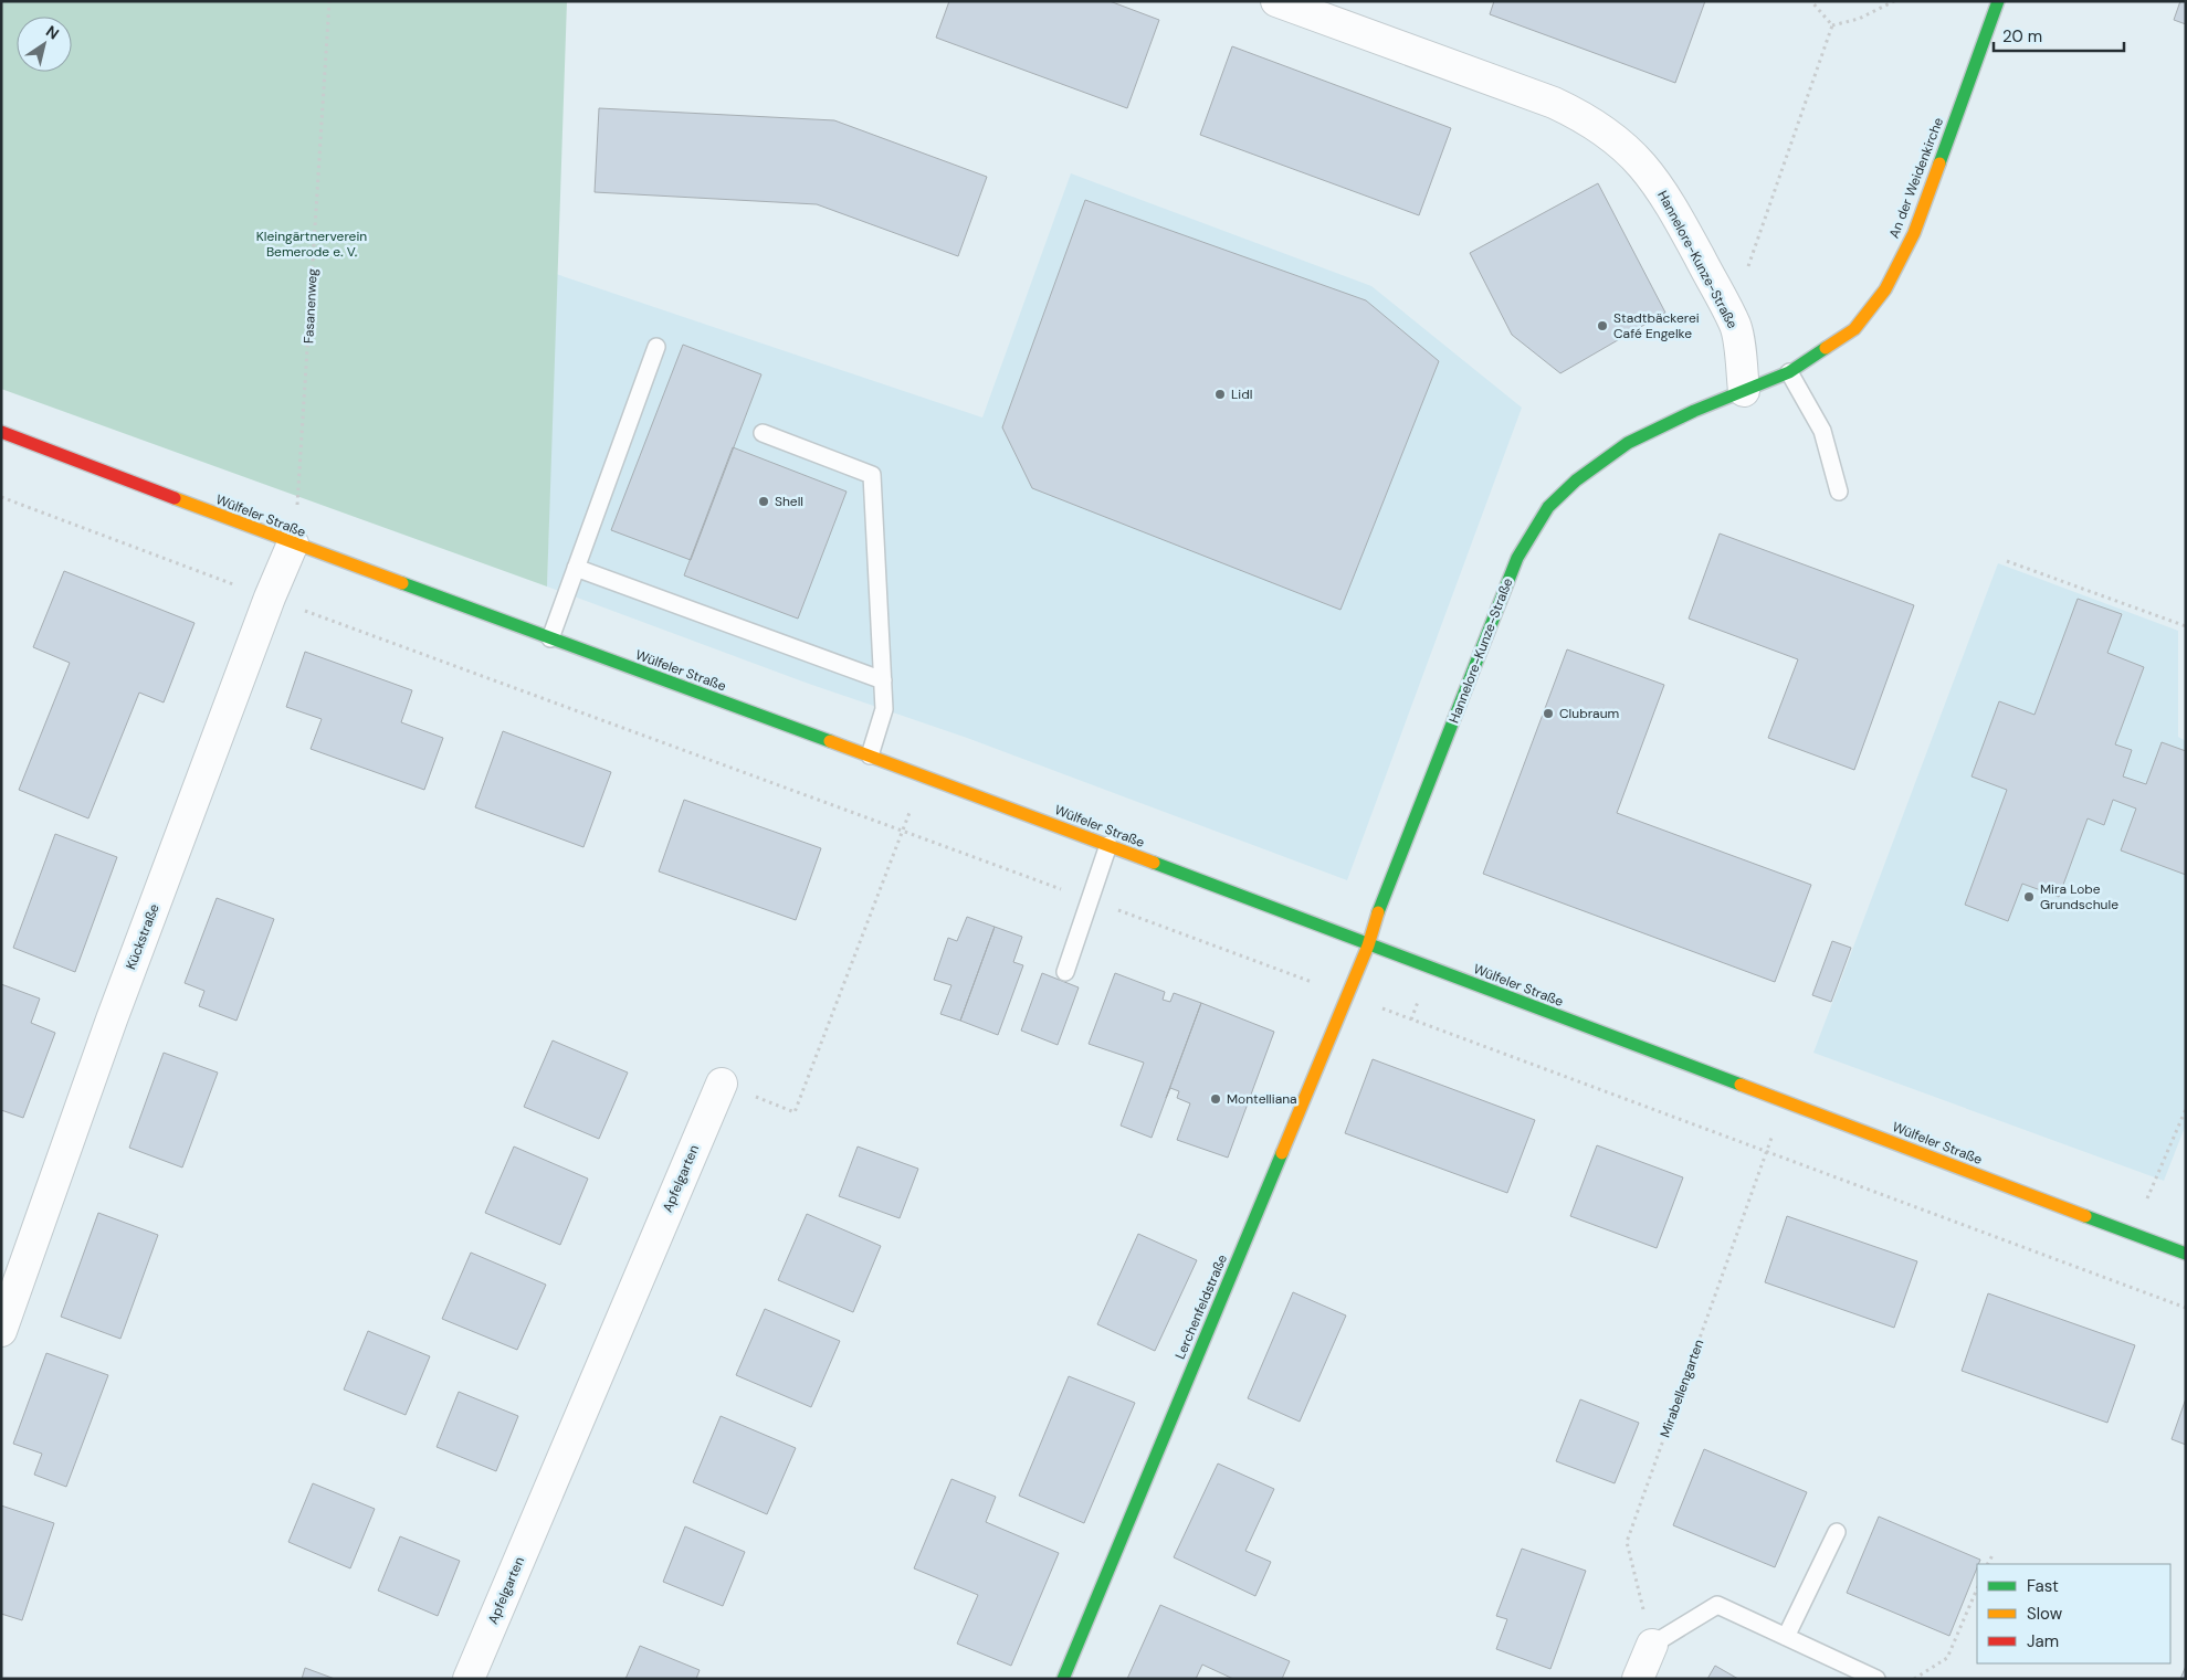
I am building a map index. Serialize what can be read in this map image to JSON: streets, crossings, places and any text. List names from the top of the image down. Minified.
{"streets":{"main road":["An der Weidenkirche","Hannelore-Kunze-Straße","Wülfeler Straße","Lerchenfeldstraße"],"street":["Kückstraße","Apfelgarten"],"path":["Fasanenweg","Mirabellengarten"]},"crossings":[["An der Weidenkirche","Hannelore-Kunze-Straße"],["Hannelore-Kunze-Straße","Wülfeler Straße"],["Hannelore-Kunze-Straße","Lerchenfeldstraße"],["Fasanenweg","Wülfeler Straße"],["Fasanenweg","Kückstraße"],["Wülfeler Straße","Kückstraße"],["Wülfeler Straße","Lerchenfeldstraße"],["Wülfeler Straße","Mirabellengarten"]],"parks":["Kleingärtnerverein Bemerode e. V."],"places":["Stadtbäckerei Café Engelke","Lidl","Shell","Clubraum","Mira Lobe Grundschule","Montelliana"],"legend":["Fast","Slow","Jam"],"scale_bar":"20 m","north":"top right"}
